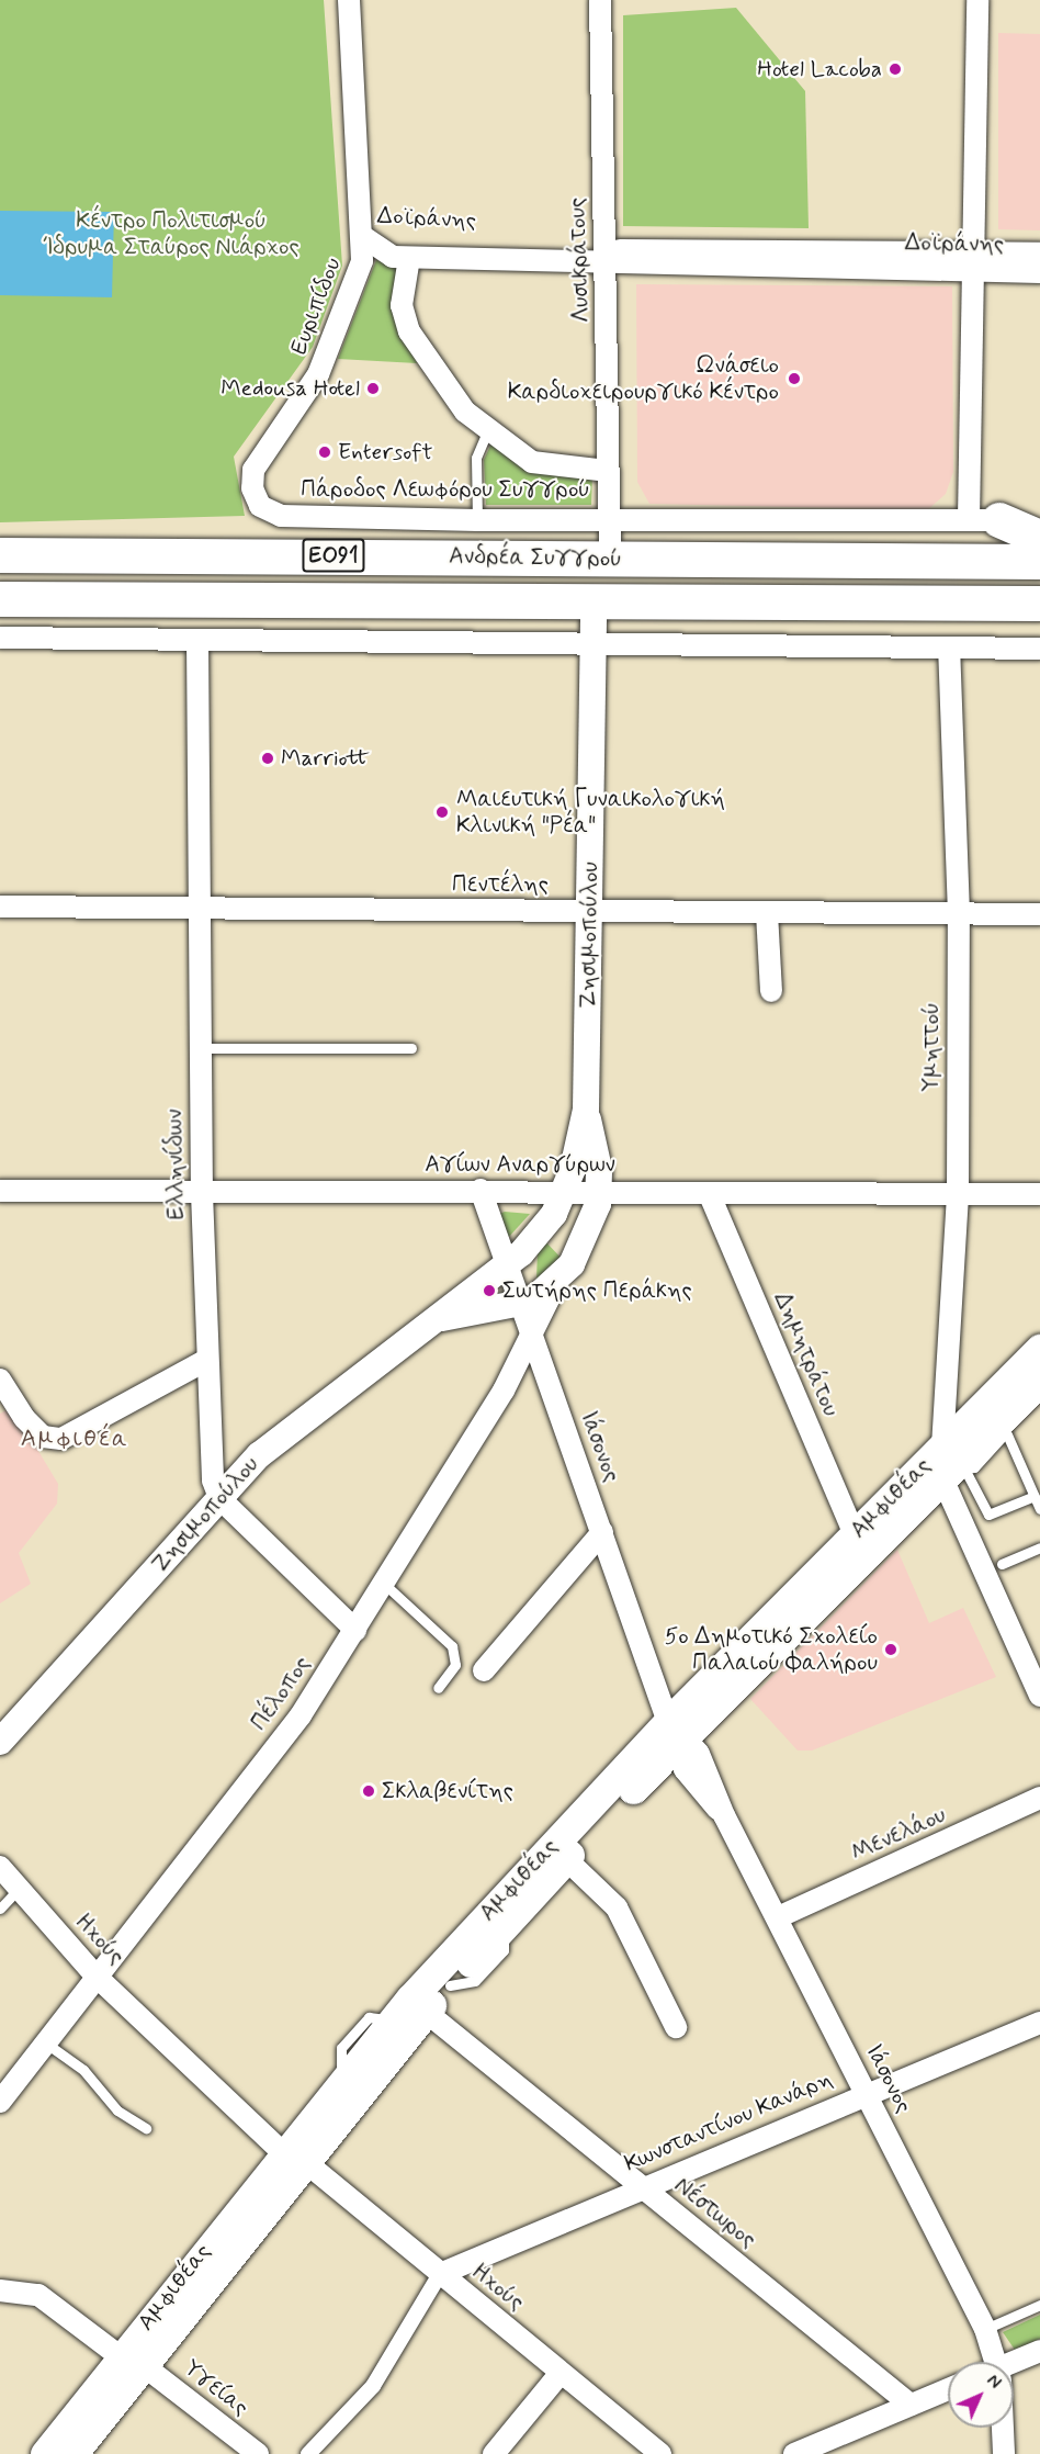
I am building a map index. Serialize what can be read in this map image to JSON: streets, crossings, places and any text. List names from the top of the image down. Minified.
{"streets":{"highway":["ΕΟ91","Ανδρέα Συγγρού"],"main road":["Αμφιθέας"],"street":["Δοϊράνης","Λυσικράτους","Ευριπίδου","Πάροδος Λεωφόρου Συγγρού","Πεντέλης","Ζησιμοπούλου","Υμηττού","Ελληνίδων","Αγίων Αναργύρων","Δημητράτου","Ιάσονος","Πέλοπος","Μενελάου","Ηχούς","Κωνσταντίνου Κανάρη","Νέστωρος","Υγείας"]},"crossings":[["Δοϊράνης","Λυσικράτους"],["Δοϊράνης","Ευριπίδου"],["Λυσικράτους","Πάροδος Λεωφόρου Συγγρού"],["Λυσικράτους","Ανδρέα Συγγρού"],["Ευριπίδου","Πάροδος Λεωφόρου Συγγρού"],["Πάροδος Λεωφόρου Συγγρού","Ανδρέα Συγγρού"],["ΕΟ91","Ανδρέα Συγγρού"],["Ανδρέα Συγγρού","Ζησιμοπούλου"],["Πεντέλης","Ζησιμοπούλου"],["Πεντέλης","Υμηττού"],["Πεντέλης","Ελληνίδων"],["Ζησιμοπούλου","Ελληνίδων"],["Ζησιμοπούλου","Αγίων Αναργύρων"],["Ζησιμοπούλου","Ιάσονος"],["Ζησιμοπούλου","Πέλοπος"],["Υμηττού","Αγίων Αναργύρων"],["Υμηττού","Αμφιθέας"],["Ελληνίδων","Αγίων Αναργύρων"],["Αγίων Αναργύρων","Δημητράτου"],["Αγίων Αναργύρων","Ιάσονος"],["Δημητράτου","Αμφιθέας"],["Ιάσονος","Αμφιθέας"],["Ιάσονος","Πέλοπος"],["Ιάσονος","Μενελάου"],["Ιάσονος","Κωνσταντίνου Κανάρη"],["Αμφιθέας","Ηχούς"],["Αμφιθέας","Νέστωρος"],["Αμφιθέας","Υγείας"],["Πέλοπος","Ηχούς"],["Ηχούς","Κωνσταντίνου Κανάρη"],["Κωνσταντίνου Κανάρη","Νέστωρος"]],"districts":["Αμφιθέα"],"parks":["Κέντρο Πολιτισμού Ίδρυμα Σταύρος Νιάρχος"],"places":["Hotel Lacoba","Ωνάσειο Καρδιοχειρουργικό Κέντρο","Medousa Hotel","Entersoft","Marriott","Μαιευτική Γυναικολογική Κλινική \"Ρέα\"","Σωτήρης Περάκης","5ο Δημοτικό Σχολείο Παλαιού Φαλήρου","Σκλαβενίτης"],"north":"top right"}
